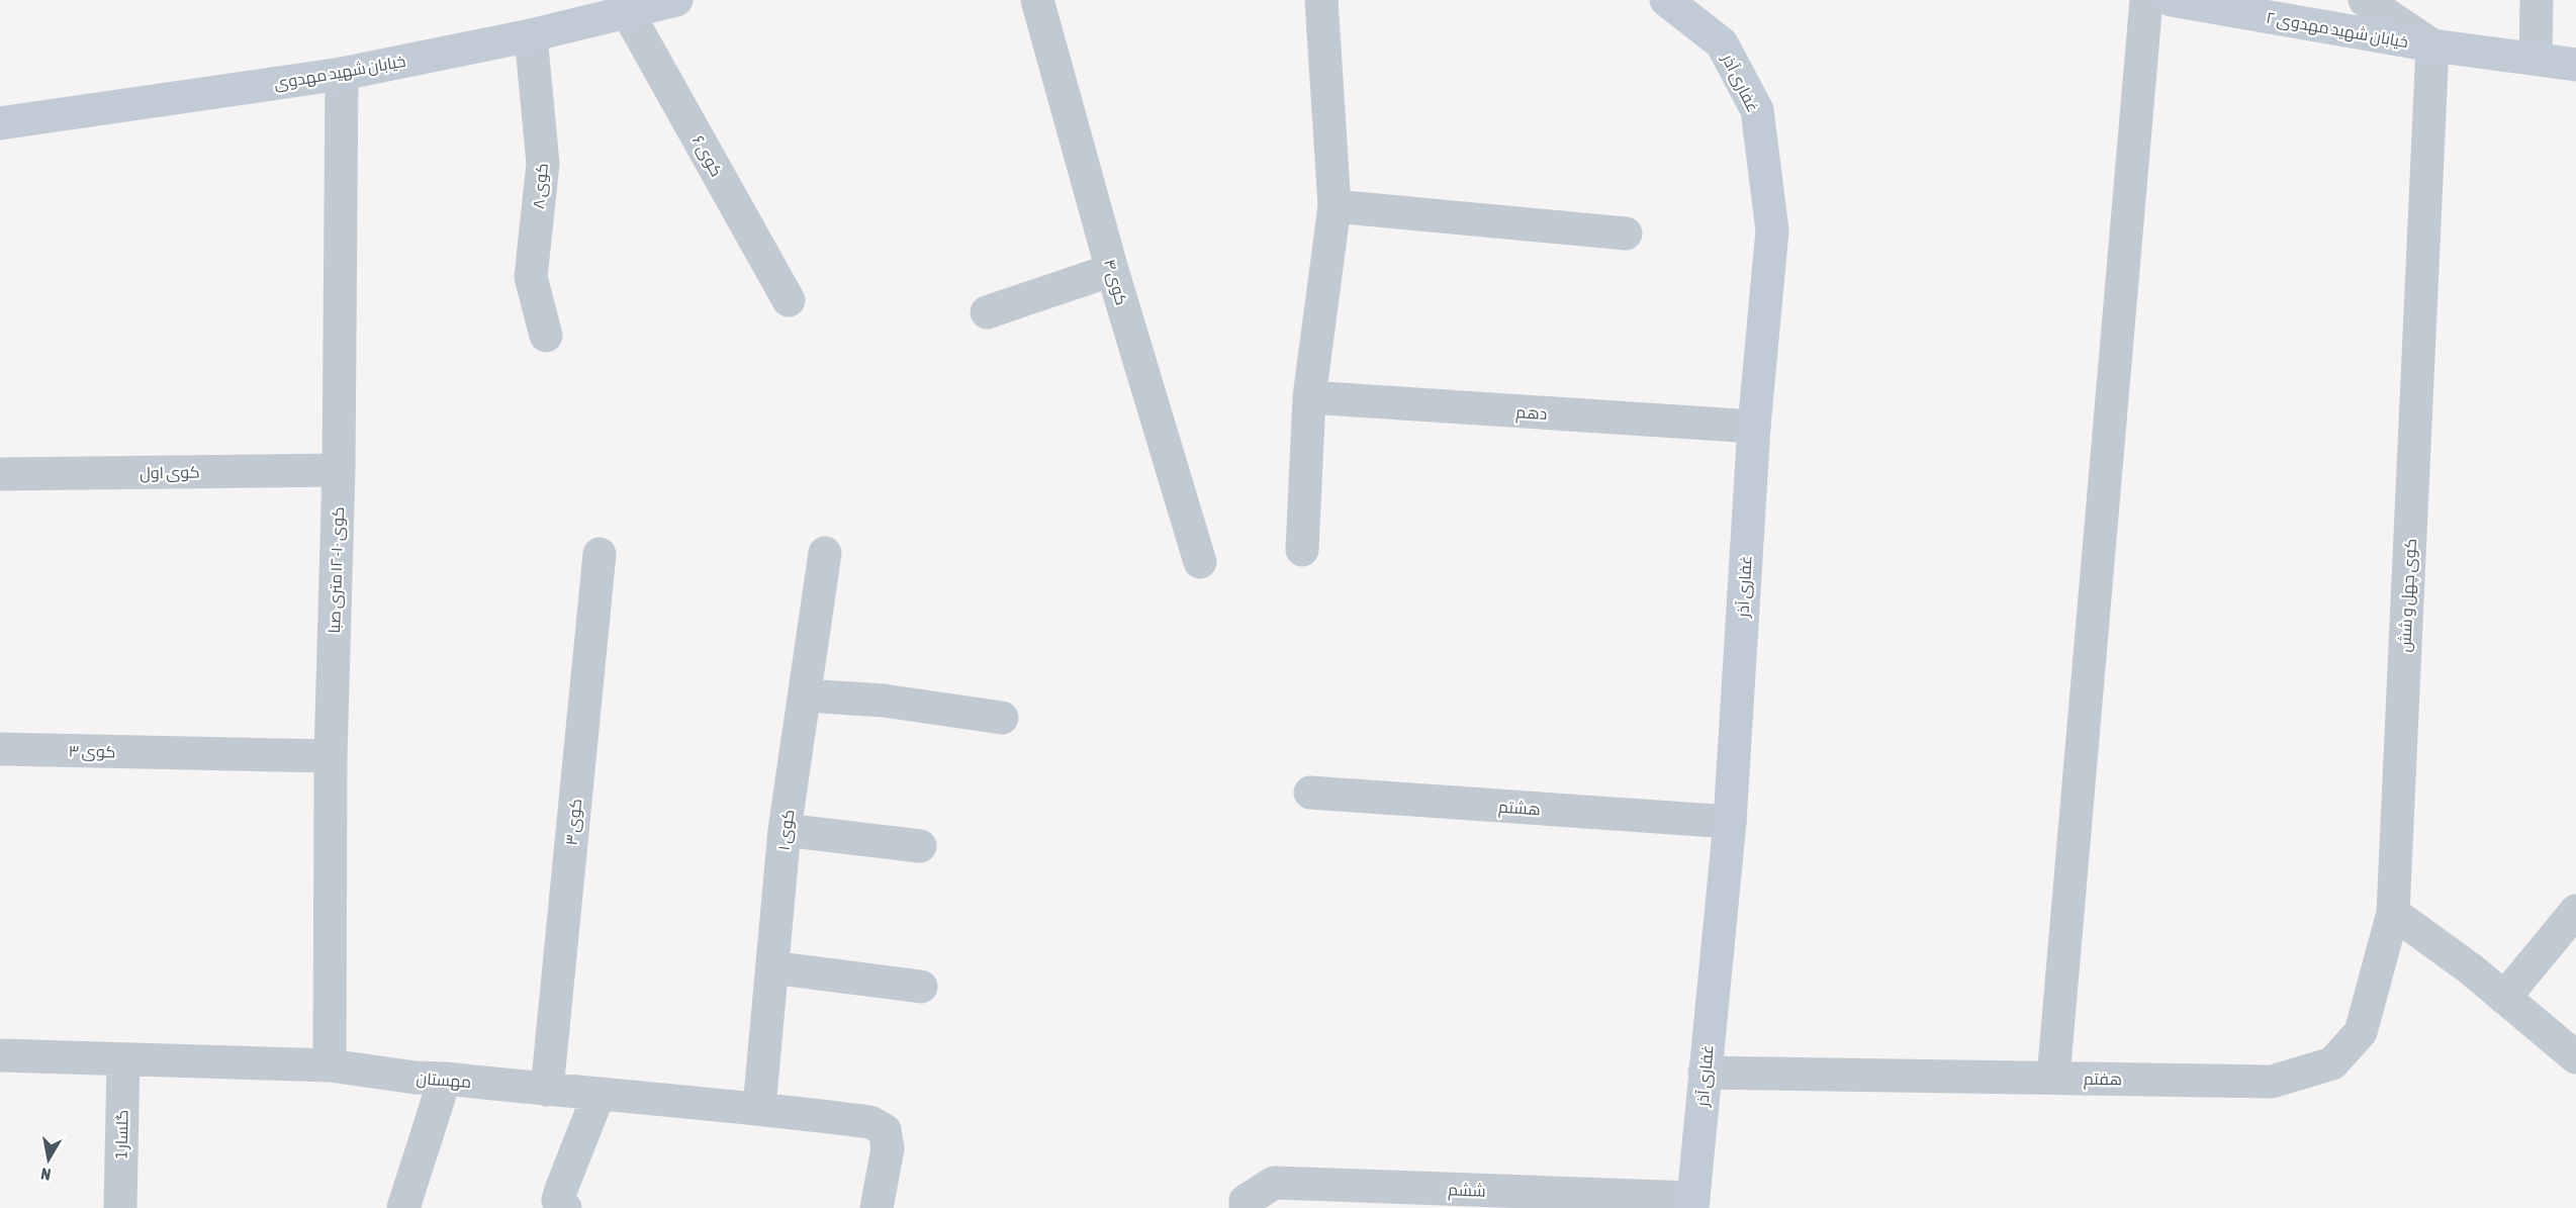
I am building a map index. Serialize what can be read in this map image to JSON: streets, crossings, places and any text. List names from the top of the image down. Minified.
{"streets":{"street":["خیابان شهید مهدوی ۲","خیابان شهید مهدوی","غفاری آذر","کوی ۶","کوی ۸","کوی ۴","دهم","کوی اول","کوی ۱۰- ۱۲ متری صبا","کوی چهل و شش","کوی ۳","هشتم","کوی ۱","هفتم","مهستان","گلسار 1","ششم"]},"crossings":[["خیابان شهید مهدوی ۲","کوی چهل و شش"],["خیابان شهید مهدوی","کوی ۶"],["خیابان شهید مهدوی","کوی ۸"],["خیابان شهید مهدوی","کوی ۱۰- ۱۲ متری صبا"],["غفاری آذر","دهم"],["غفاری آذر","هشتم"],["غفاری آذر","هفتم"],["غفاری آذر","ششم"],["کوی اول","کوی ۱۰- ۱۲ متری صبا"],["کوی ۱۰- ۱۲ متری صبا","کوی ۳"],["کوی ۱۰- ۱۲ متری صبا","مهستان"],["کوی چهل و شش","هفتم"],["کوی ۳","مهستان"],["کوی ۱","مهستان"],["مهستان","گلسار 1"]],"north":"bottom"}
